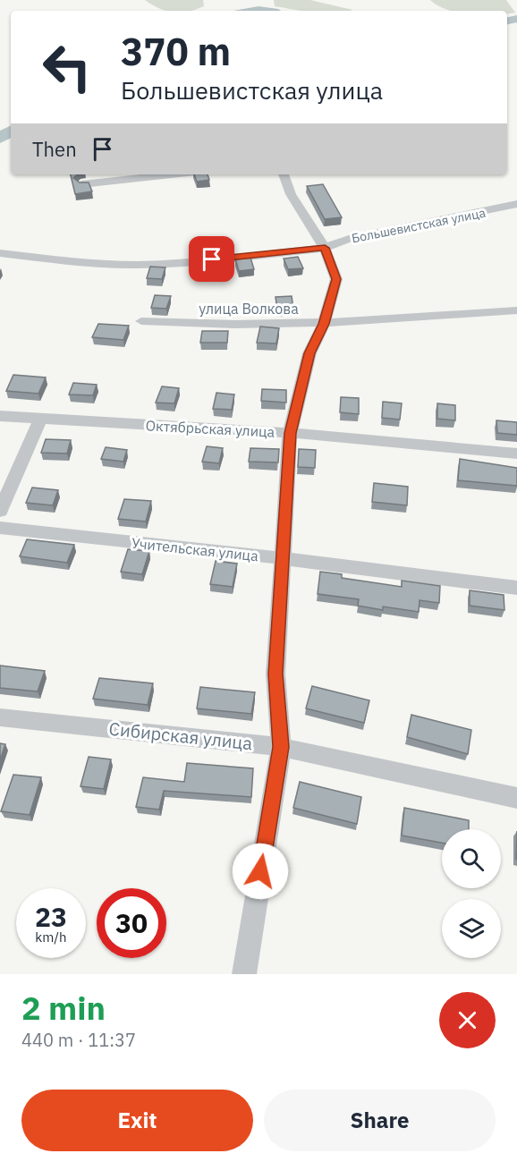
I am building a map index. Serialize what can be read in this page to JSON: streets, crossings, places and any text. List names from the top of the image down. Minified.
{"streets":{"street":["Большевистская улица","улица Волкова","Октябрьская улица","Учительская улица","Сибирская улица"]},"page":{"turn":["370 m","Большевистская улица"],"then":"Then","speed":"23 km/h","limit":"30","heading":["2 min","440 m · 11:37"],"buttons":["Exit","Share"]}}
